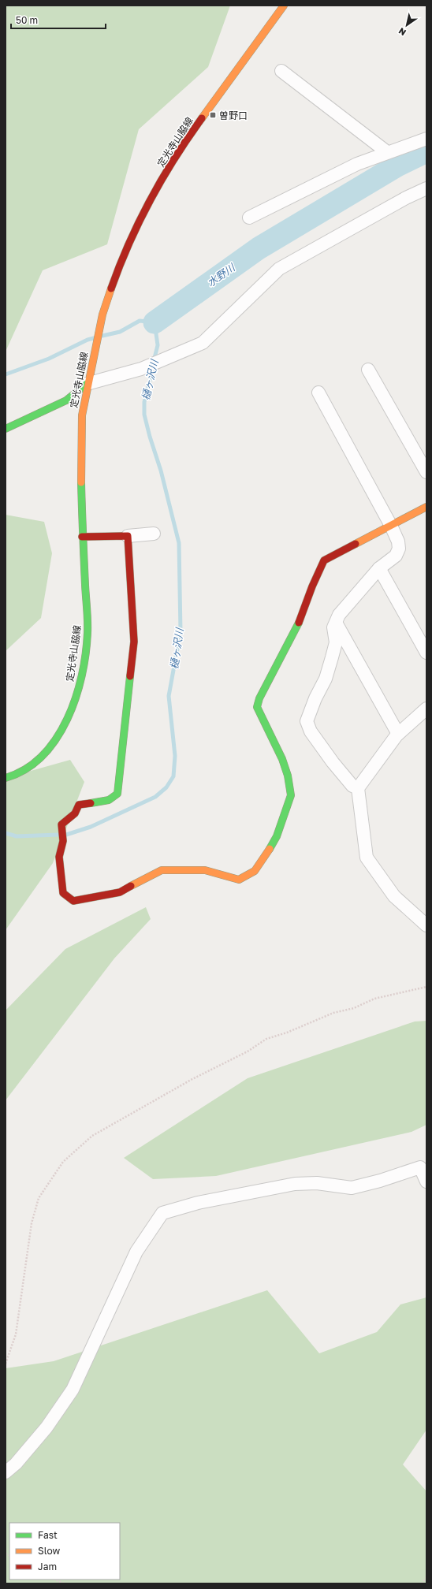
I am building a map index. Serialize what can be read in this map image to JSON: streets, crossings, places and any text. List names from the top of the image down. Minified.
{"streets":{"street":["定光寺山脇線"]},"water":["水野川","樋ヶ沢川"],"places":{"transit":["曽野口"]},"legend":["Fast","Slow","Jam"],"scale_bar":"50 m","north":"bottom left"}
